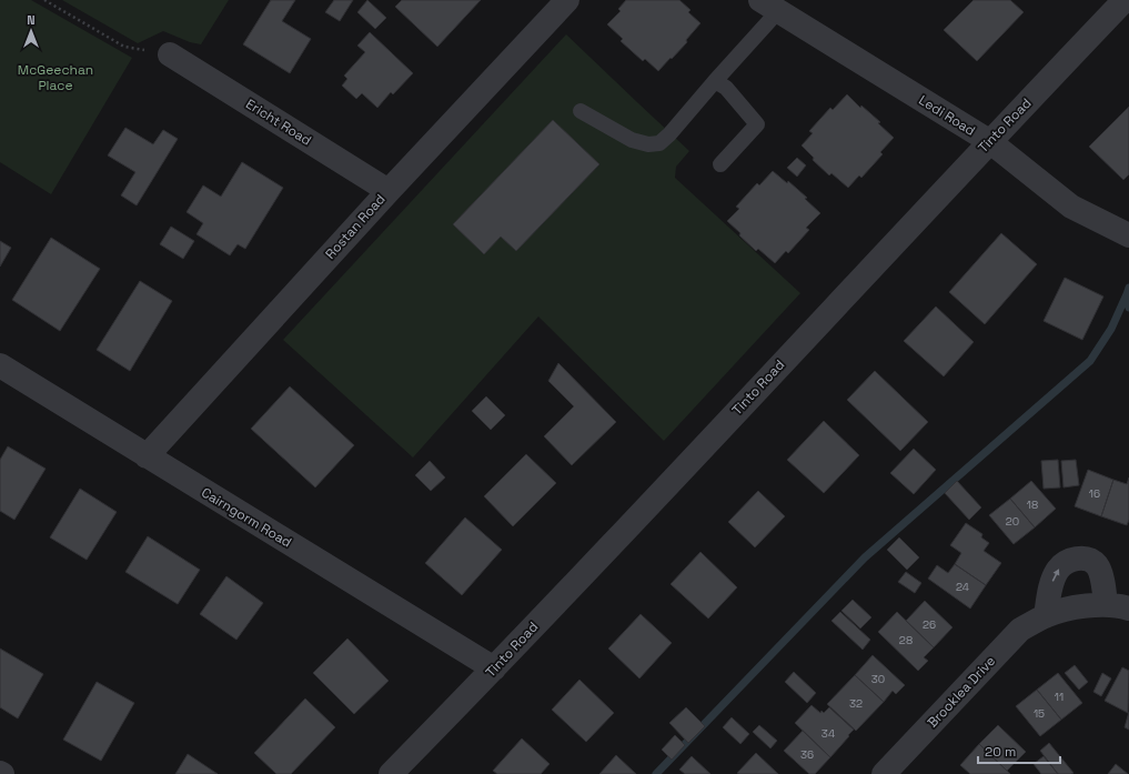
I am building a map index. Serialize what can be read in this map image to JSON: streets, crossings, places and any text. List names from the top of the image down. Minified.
{"streets":{"street":["Ledi Road","Ericht Road","Tinto Road","Rostan Road","Cairngorm Road","Brooklea Drive"]},"crossings":[["Ledi Road","Tinto Road"],["Ericht Road","Rostan Road"],["Tinto Road","Cairngorm Road"],["Rostan Road","Cairngorm Road"]],"parks":["McGeechan Place"],"house_numbers":["16","18","20","24","26","28","30","11","32","15","34","36"],"scale_bar":"20 m","north":"top"}
